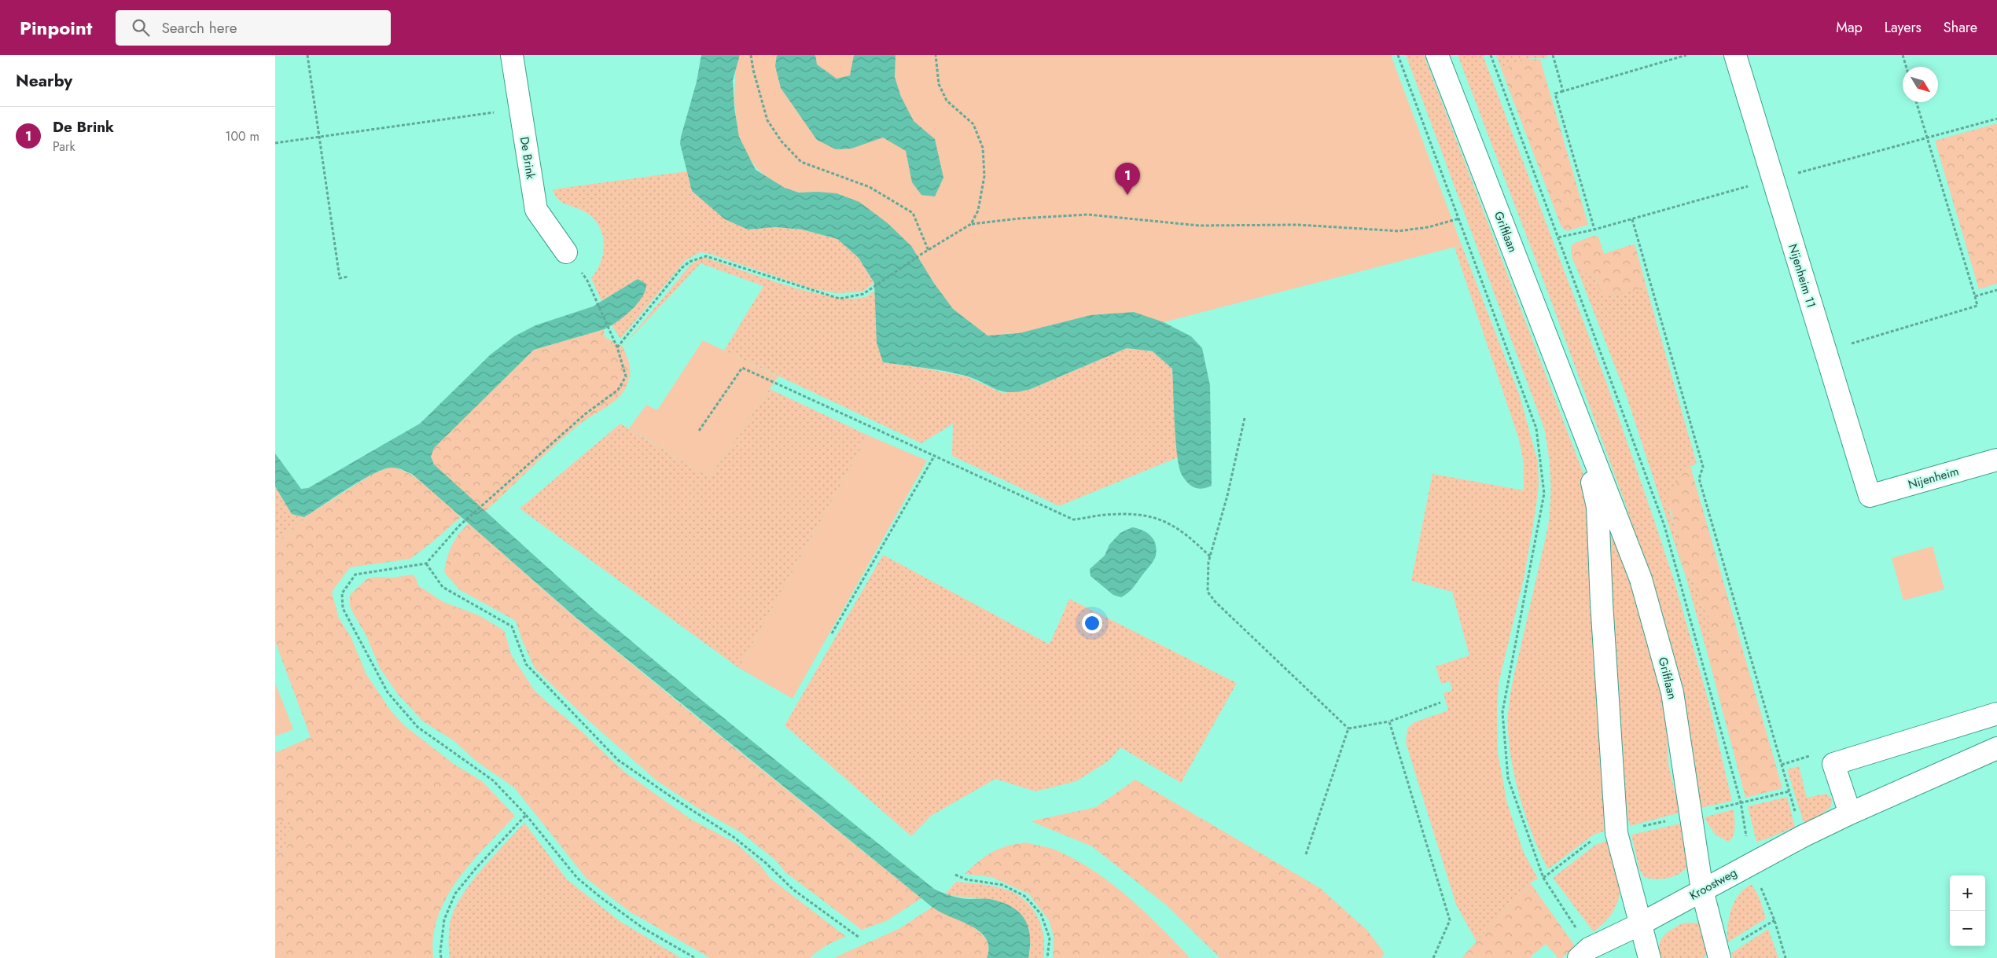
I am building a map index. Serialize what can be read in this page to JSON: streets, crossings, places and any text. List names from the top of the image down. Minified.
{"streets":{"street":["De Brink","Griftlaan","Nijenheim 11","Nijenheim","Kroostweg"]},"crossings":[["Griftlaan","Kroostweg"],["Nijenheim 11","Nijenheim"]],"north":"bottom right","page":{"header":"Pinpoint","search":"Search here","nav":["Map","Layers","Share"],"heading":"Nearby","list":[{"mark":"1","name":"De Brink","note":"Park","value":"100 m"}],"pins":"1","map_buttons":["+","−"]}}
